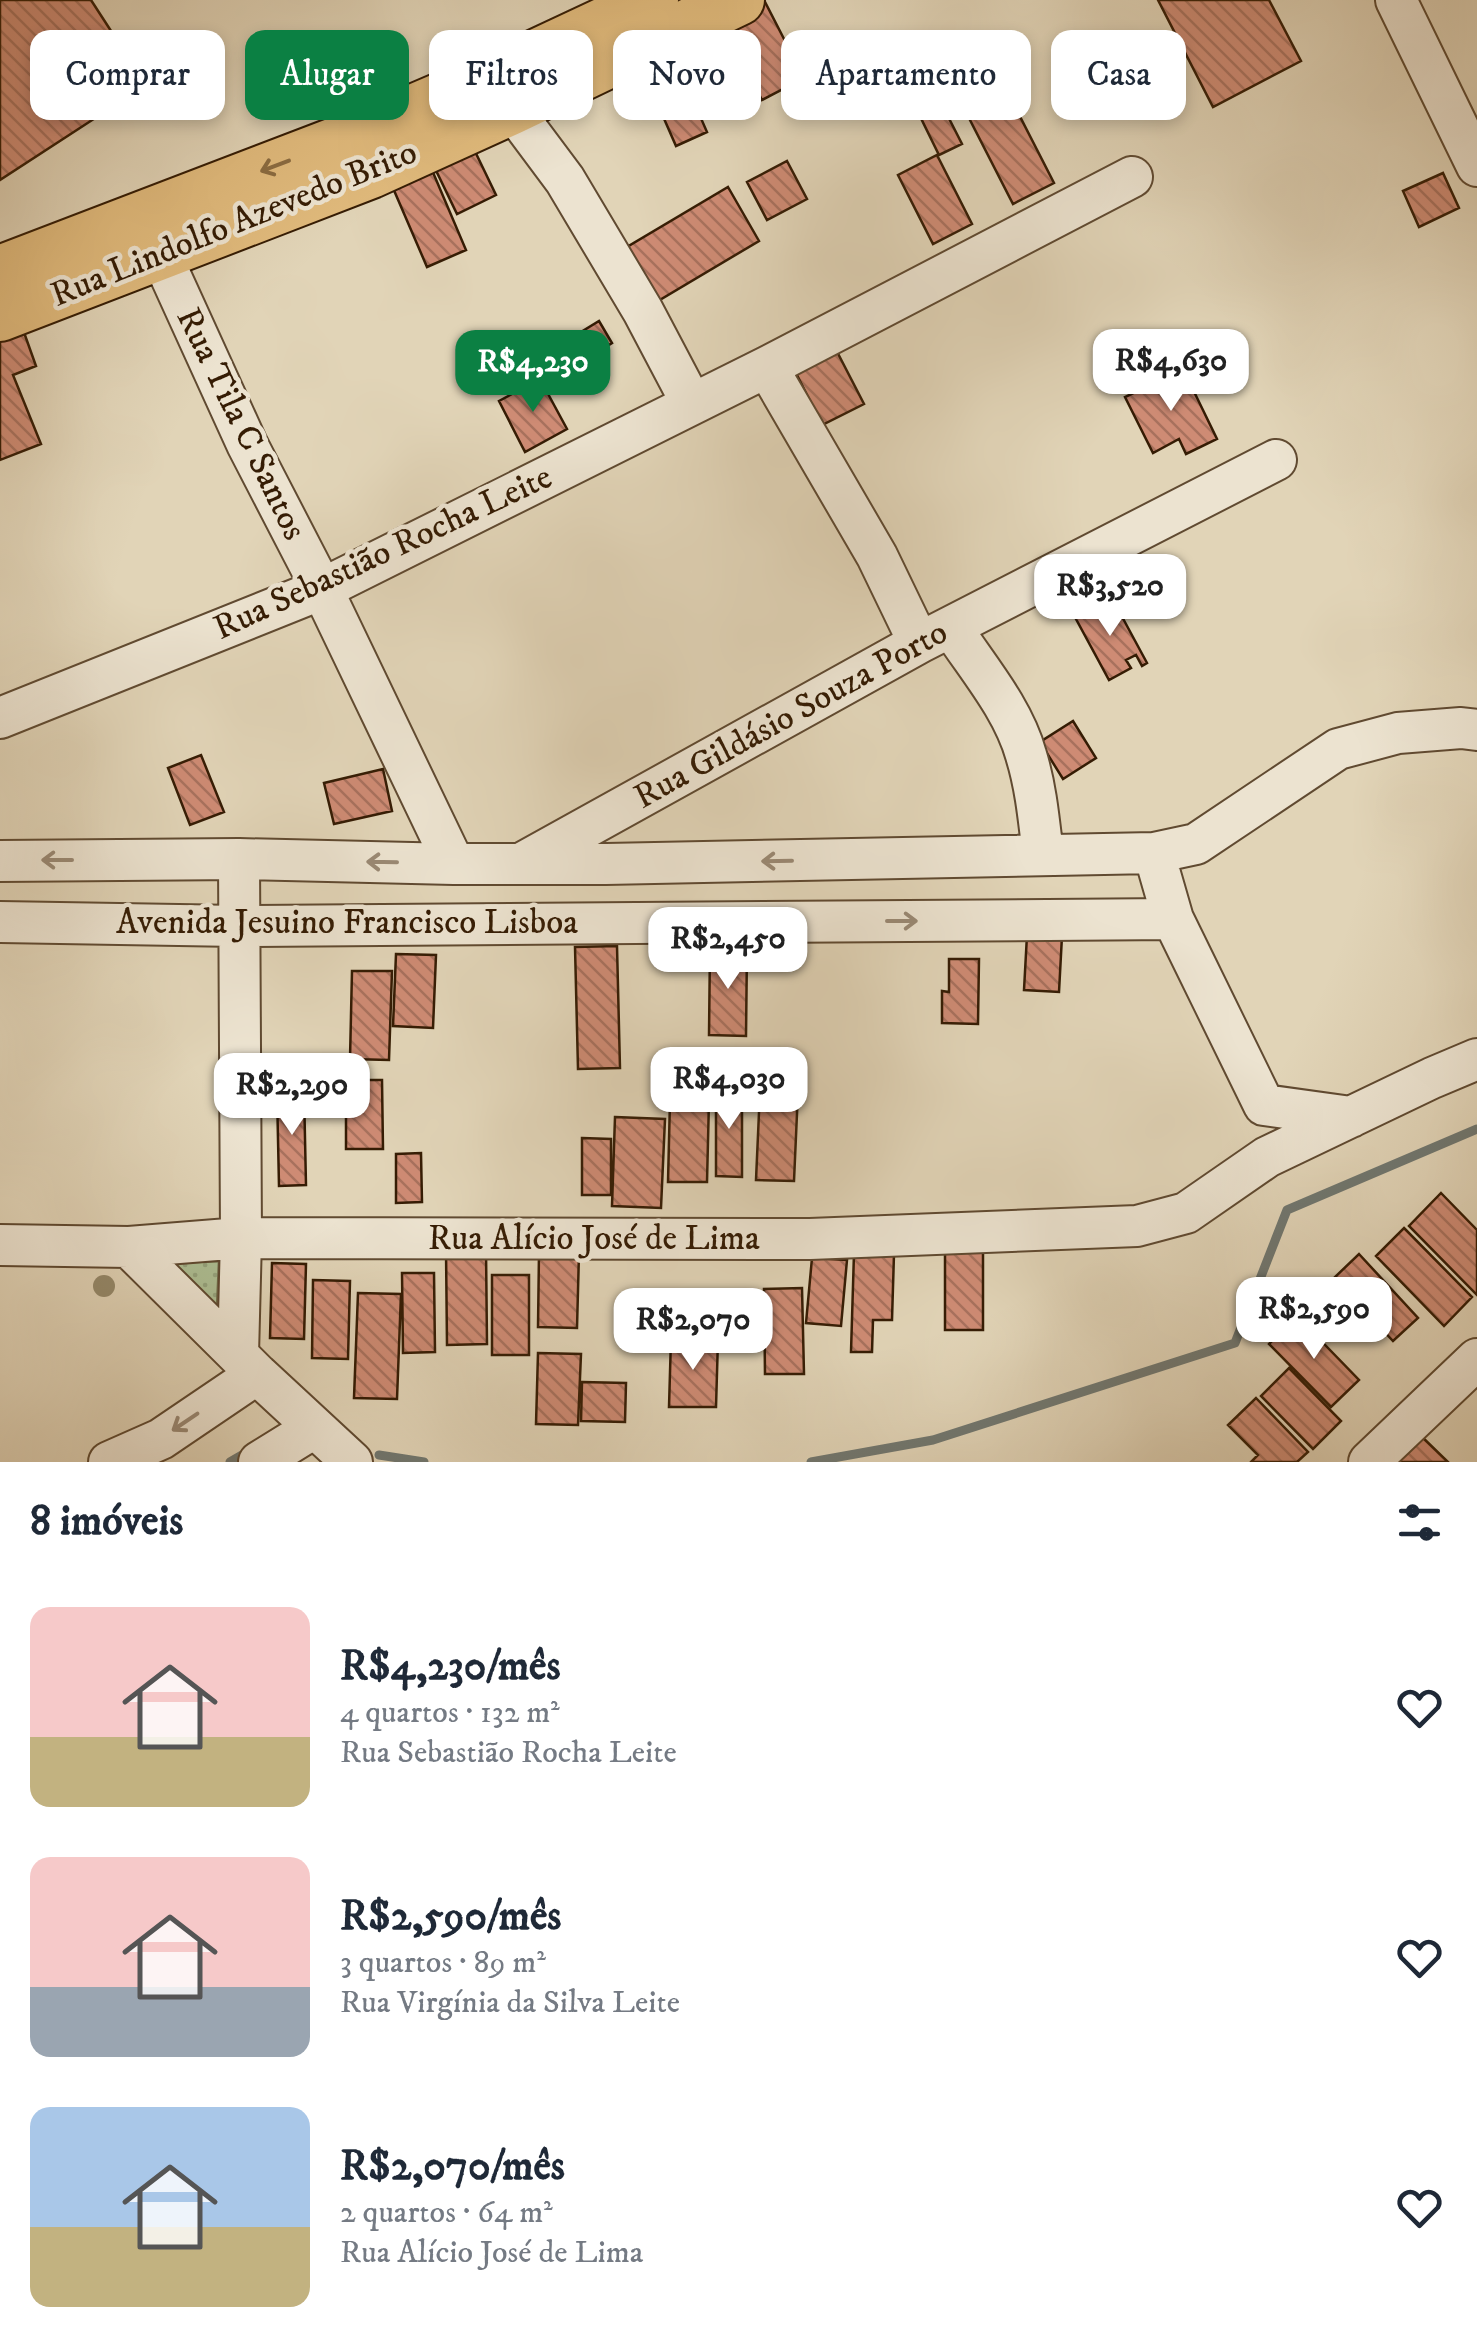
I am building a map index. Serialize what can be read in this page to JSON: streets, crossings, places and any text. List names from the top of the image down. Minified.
{"streets":{"main road":["Rua Lindolfo Azevedo Brito"],"street":["Rua Tila C Santos","Rua Sebastião Rocha Leite","Rua Gildásio Souza Porto","Avenida Jesuino Francisco Lisboa","Rua Alício José de Lima"]},"crossings":[["Rua Lindolfo Azevedo Brito","Rua Tila C Santos"],["Rua Tila C Santos","Rua Sebastião Rocha Leite"],["Rua Tila C Santos","Avenida Jesuino Francisco Lisboa"],["Rua Gildásio Souza Porto","Avenida Jesuino Francisco Lisboa"]],"page":{"chip":["Comprar","Alugar","Filtros","Novo","Apartamento","Casa"],"price":["R$4,630","R$4,230","R$3,520","R$2,450","R$4,030","R$2,290","R$2,590","R$2,070"],"heading":"8 imóveis","list":[{"name":"R$4,230/mês","note":"4 quartos · 132 m² · Rua Sebastião Rocha Leite"},{"name":"R$2,590/mês","note":"3 quartos · 89 m² · Rua Virgínia da Silva Leite"},{"name":"R$2,070/mês","note":"2 quartos · 64 m² · Rua Alício José de Lima"}]}}
